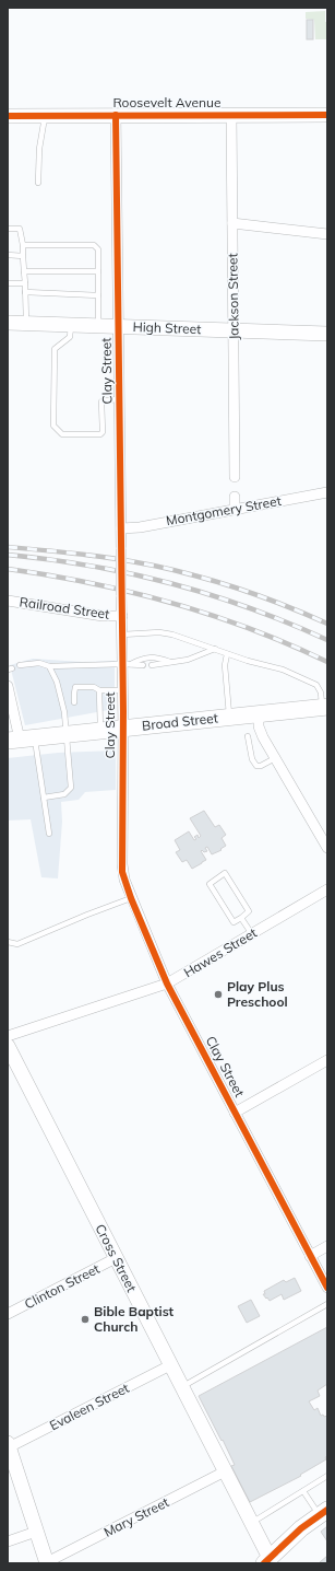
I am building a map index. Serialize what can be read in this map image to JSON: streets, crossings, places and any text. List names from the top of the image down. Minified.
{"streets":{"main road":["Roosevelt Avenue","High Street","Broad Street","Cross Street"],"street":["Jackson Street","Clay Street","Montgomery Street","Railroad Street","Hawes Street","Clinton Street","Evaleen Street","Mary Street"]},"crossings":[["Roosevelt Avenue","Jackson Street"],["Roosevelt Avenue","Clay Street"],["Jackson Street","High Street"],["High Street","Clay Street"],["Clay Street","Montgomery Street"],["Clay Street","Railroad Street"],["Clay Street","Broad Street"],["Clay Street","Hawes Street"],["Cross Street","Clinton Street"],["Cross Street","Evaleen Street"],["Cross Street","Mary Street"]],"places":["Play Plus Preschool","Bible Baptist Church"]}
